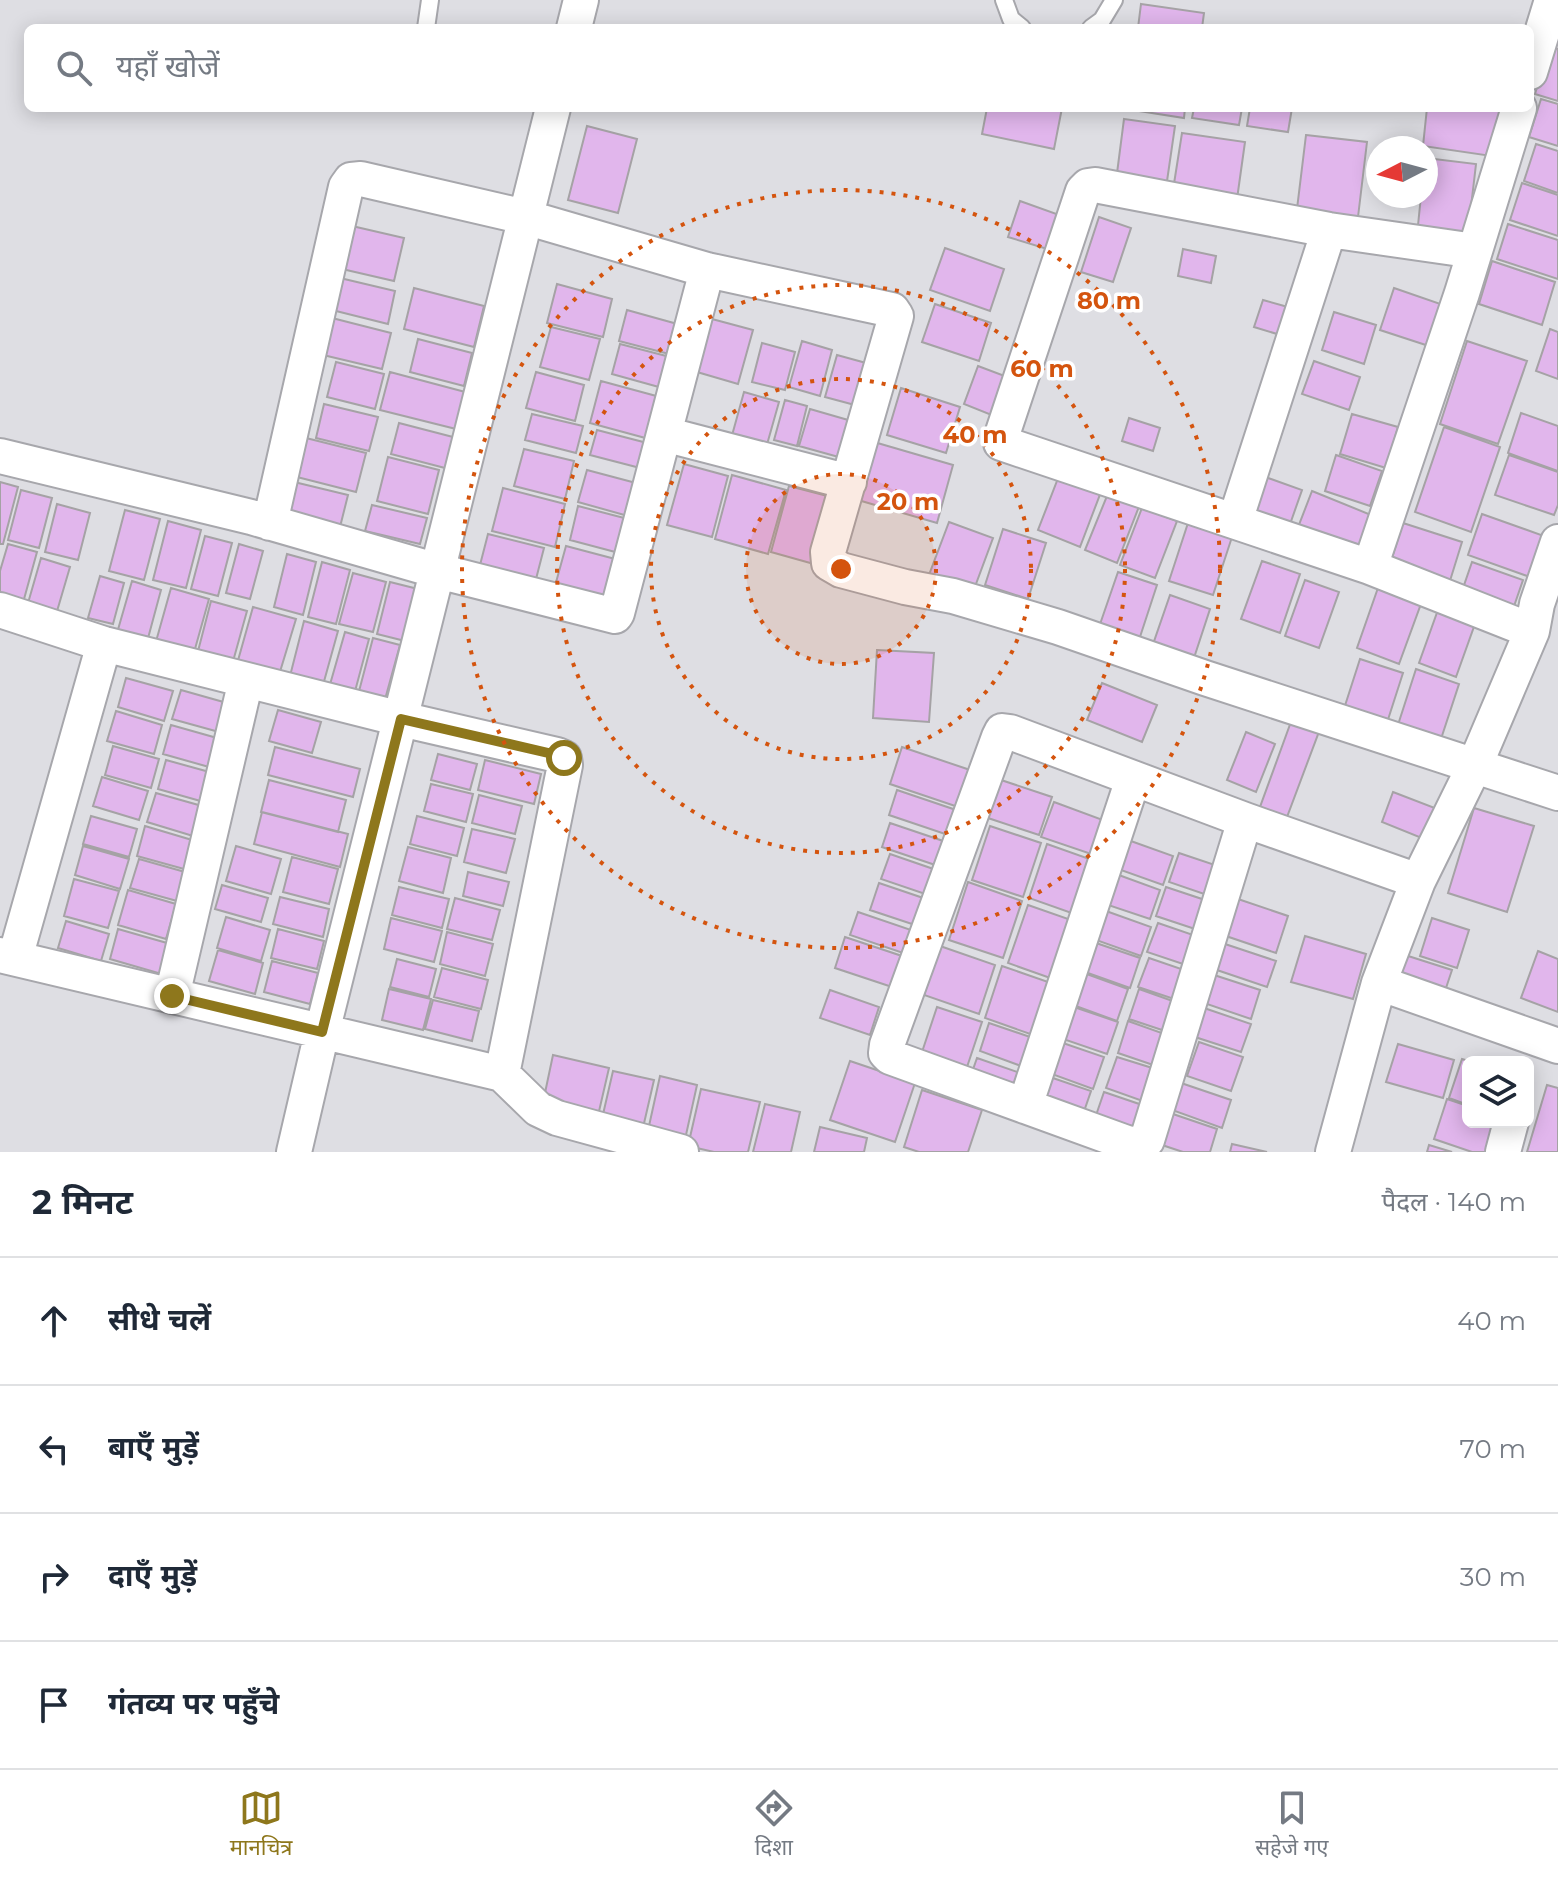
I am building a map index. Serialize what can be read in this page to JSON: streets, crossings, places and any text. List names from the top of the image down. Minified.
{"north":"left","page":{"search":"यहाँ खोजें","heading":["2 मिनट","पैदल · 140 m"],"list":[["सीधे चलें","40 m"],["बाएँ मुड़ें","70 m"],["दाएँ मुड़ें","30 m"],"गंतव्य पर पहुँचे"],"nav":["मानचित्र","दिशा","सहेजे गए"]},"rings":["80 m","60 m","40 m","20 m"]}
